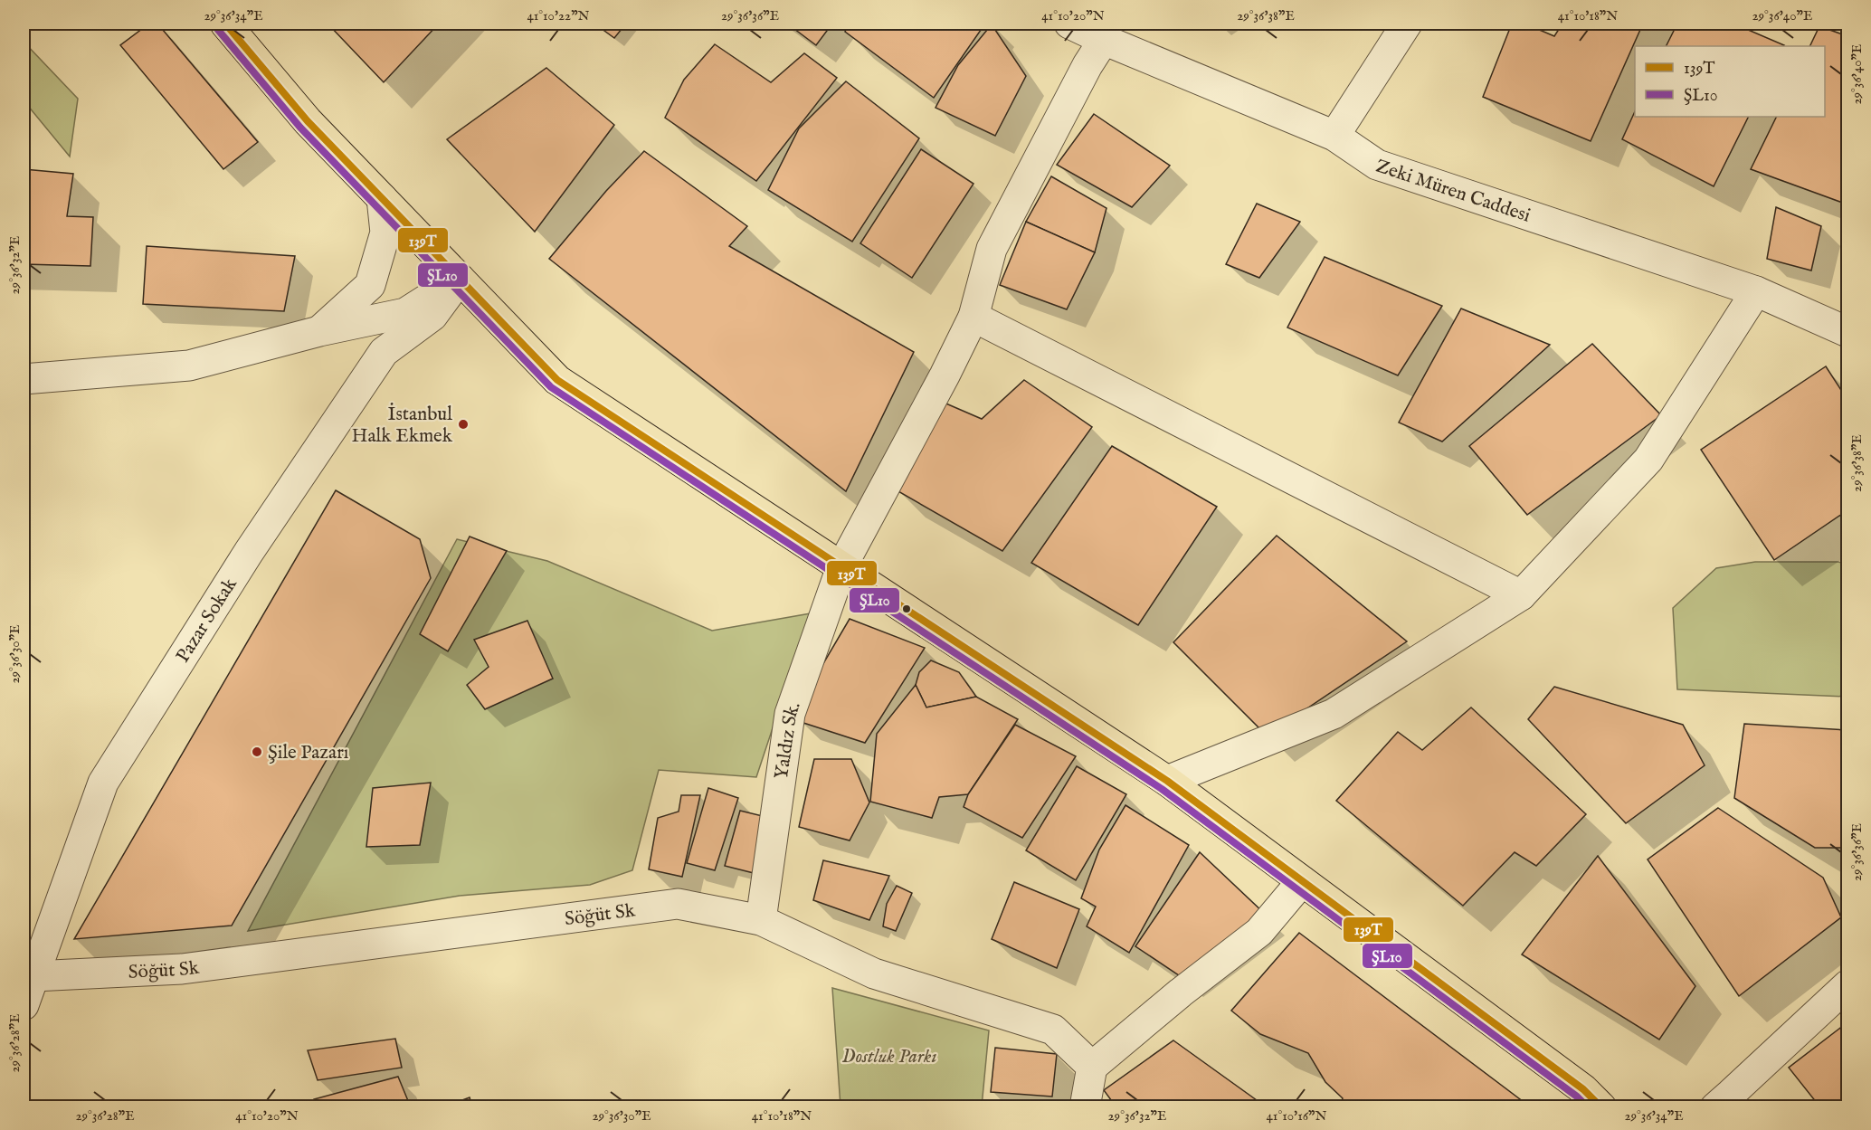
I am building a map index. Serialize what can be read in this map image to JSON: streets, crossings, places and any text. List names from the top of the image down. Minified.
{"streets":{"street":["Zeki Müren Caddesi","Pazar Sokak","Yaldız Sk.","Söğüt Sk"]},"crossings":[["Zeki Müren Caddesi","Yaldız Sk."],["Pazar Sokak","Söğüt Sk"],["Yaldız Sk.","Söğüt Sk"]],"parks":["Dostluk Parkı"],"places":["İstanbul Halk Ekmek","Şile Pazarı"],"lines":["transit line 139T","transit line ŞL10"],"legend":["139T","ŞL10"],"coordinates":["29°36'34\"E","41°10'22\"N","29°36'36\"E","41°10'20\"N","29°36'38\"E","41°10'18\"N","29°36'40\"E","29°36'32\"E","29°36'30\"E","29°36'28\"E","41°10'16\"N"]}
